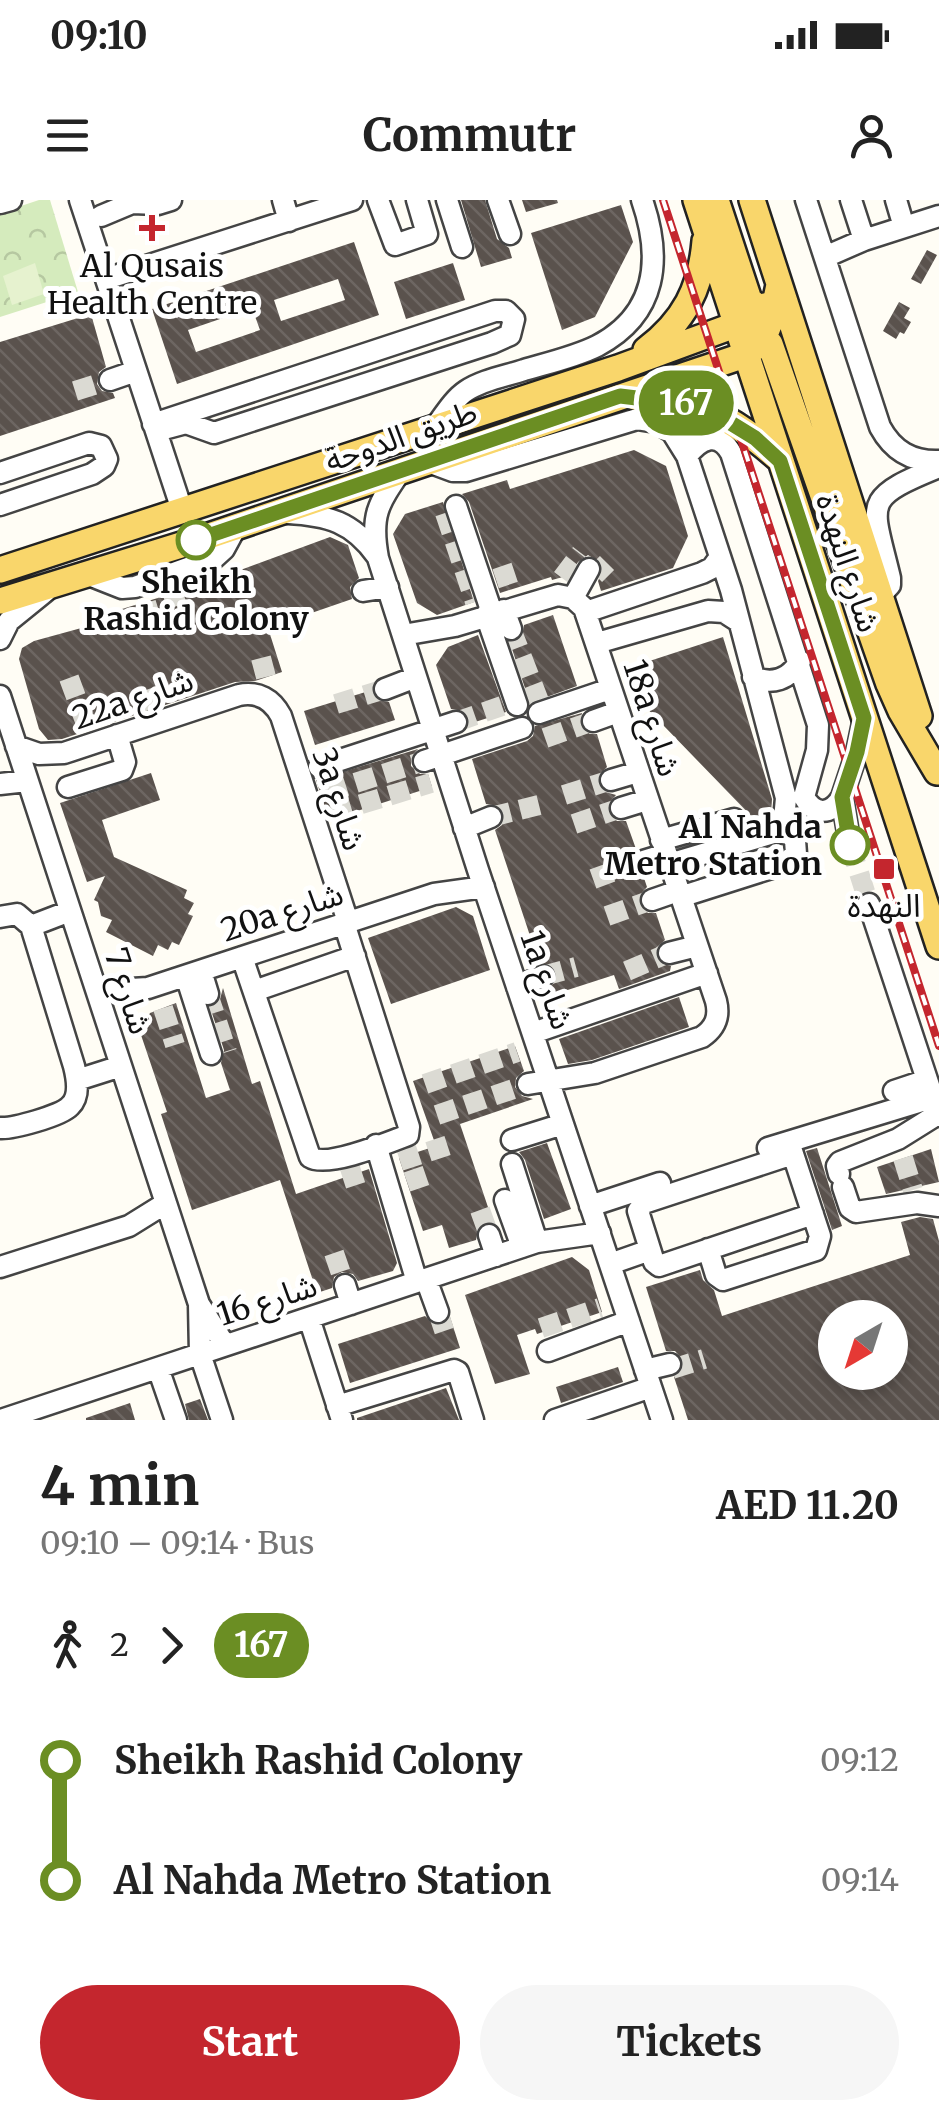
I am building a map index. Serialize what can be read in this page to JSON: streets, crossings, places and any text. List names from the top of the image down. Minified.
{"streets":{"main road":["طريق الدوحة","شارع النهدة"],"street":["22a شارع","18a شارع","3a شارع","20a شارع","1a شارع","شارع 7","شارع 16"]},"crossings":[["طريق الدوحة","شارع النهدة"],["طريق الدوحة","1a شارع"],["22a شارع","3a شارع"],["22a شارع","شارع 7"],["18a شارع","1a شارع"],["3a شارع","20a شارع"],["20a شارع","1a شارع"],["20a شارع","شارع 7"],["1a شارع","شارع 16"],["شارع 7","شارع 16"]],"places":{"health":["Al Qusais Health Centre"],"other":["Sheikh Rashid Colony","Al Nahda Metro Station"],"transit":["النهدة"]},"lines":["bus line 167"],"north":"bottom left","page":{"status":"09:10","header":"Commutr","on_map":"167","heading":["4 min","09:10 – 09:14 · Bus","AED 11.20"],"legs":["2","167"],"list":[{"name":"Sheikh Rashid Colony","value":"09:12"},{"name":"Al Nahda Metro Station","value":"09:14"}],"buttons":["Start","Tickets"]}}
